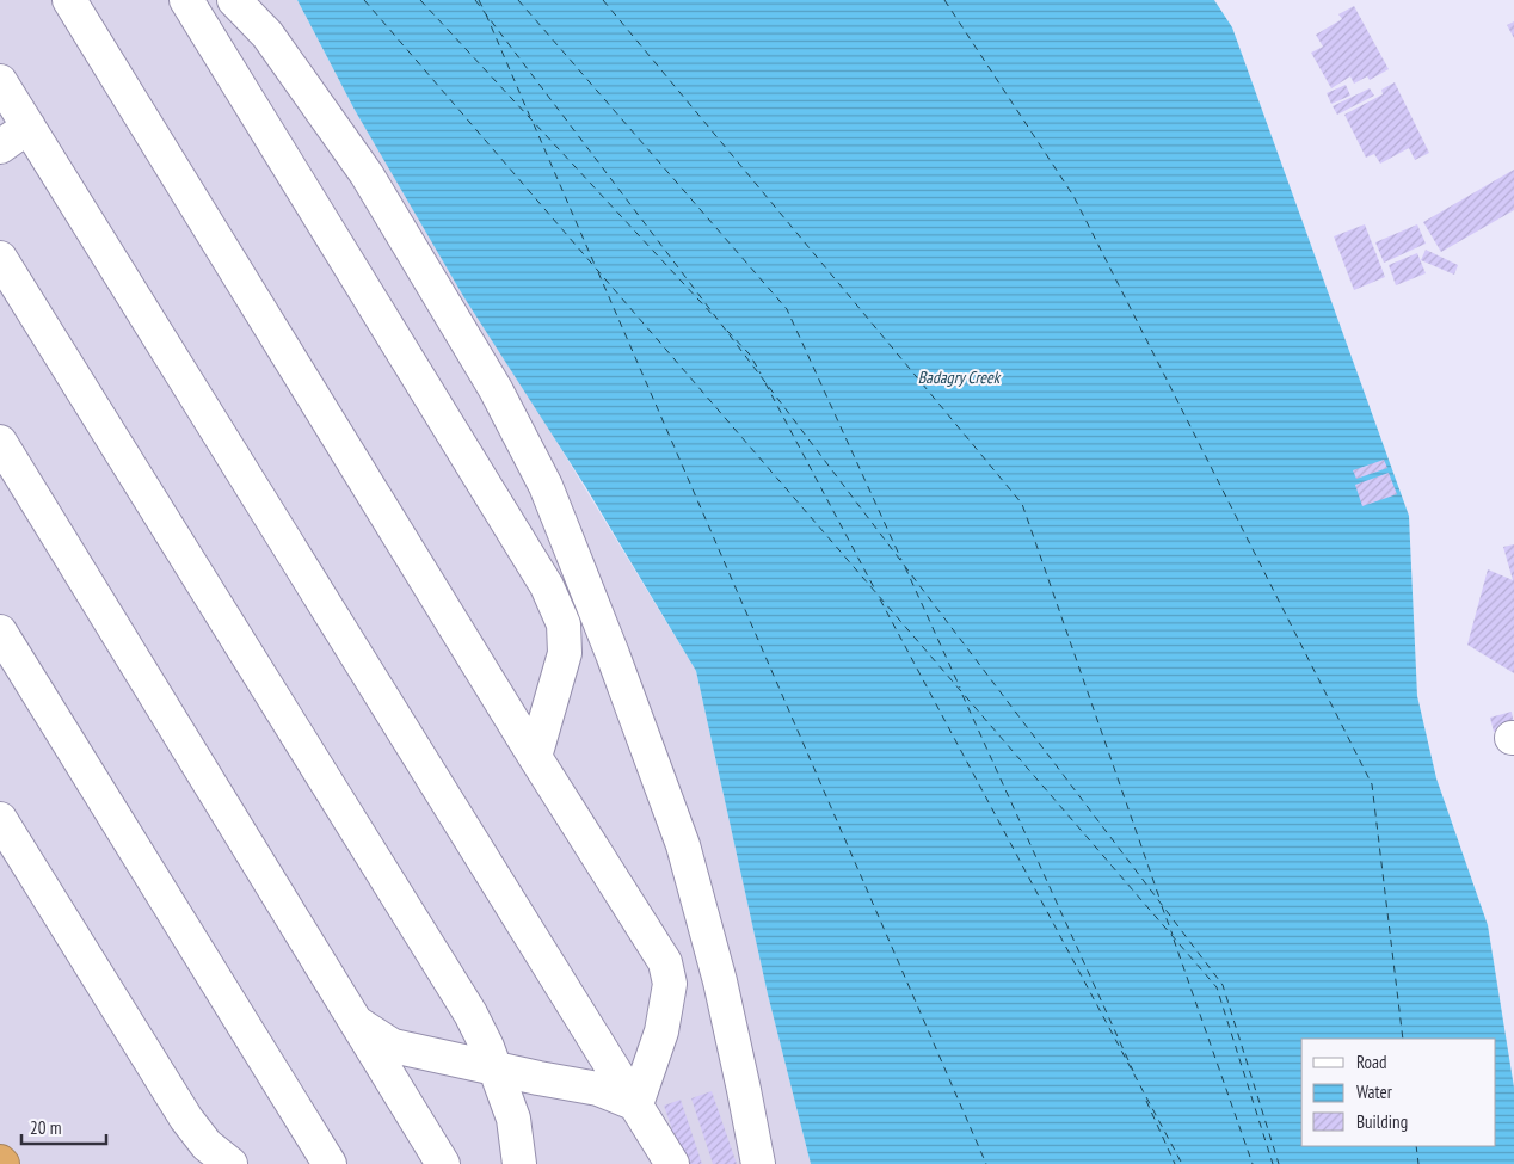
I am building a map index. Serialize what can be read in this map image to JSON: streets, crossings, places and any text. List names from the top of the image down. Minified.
{"water":["Badagry Creek"],"legend":["Road","Water","Building"],"scale_bar":"20 m"}
